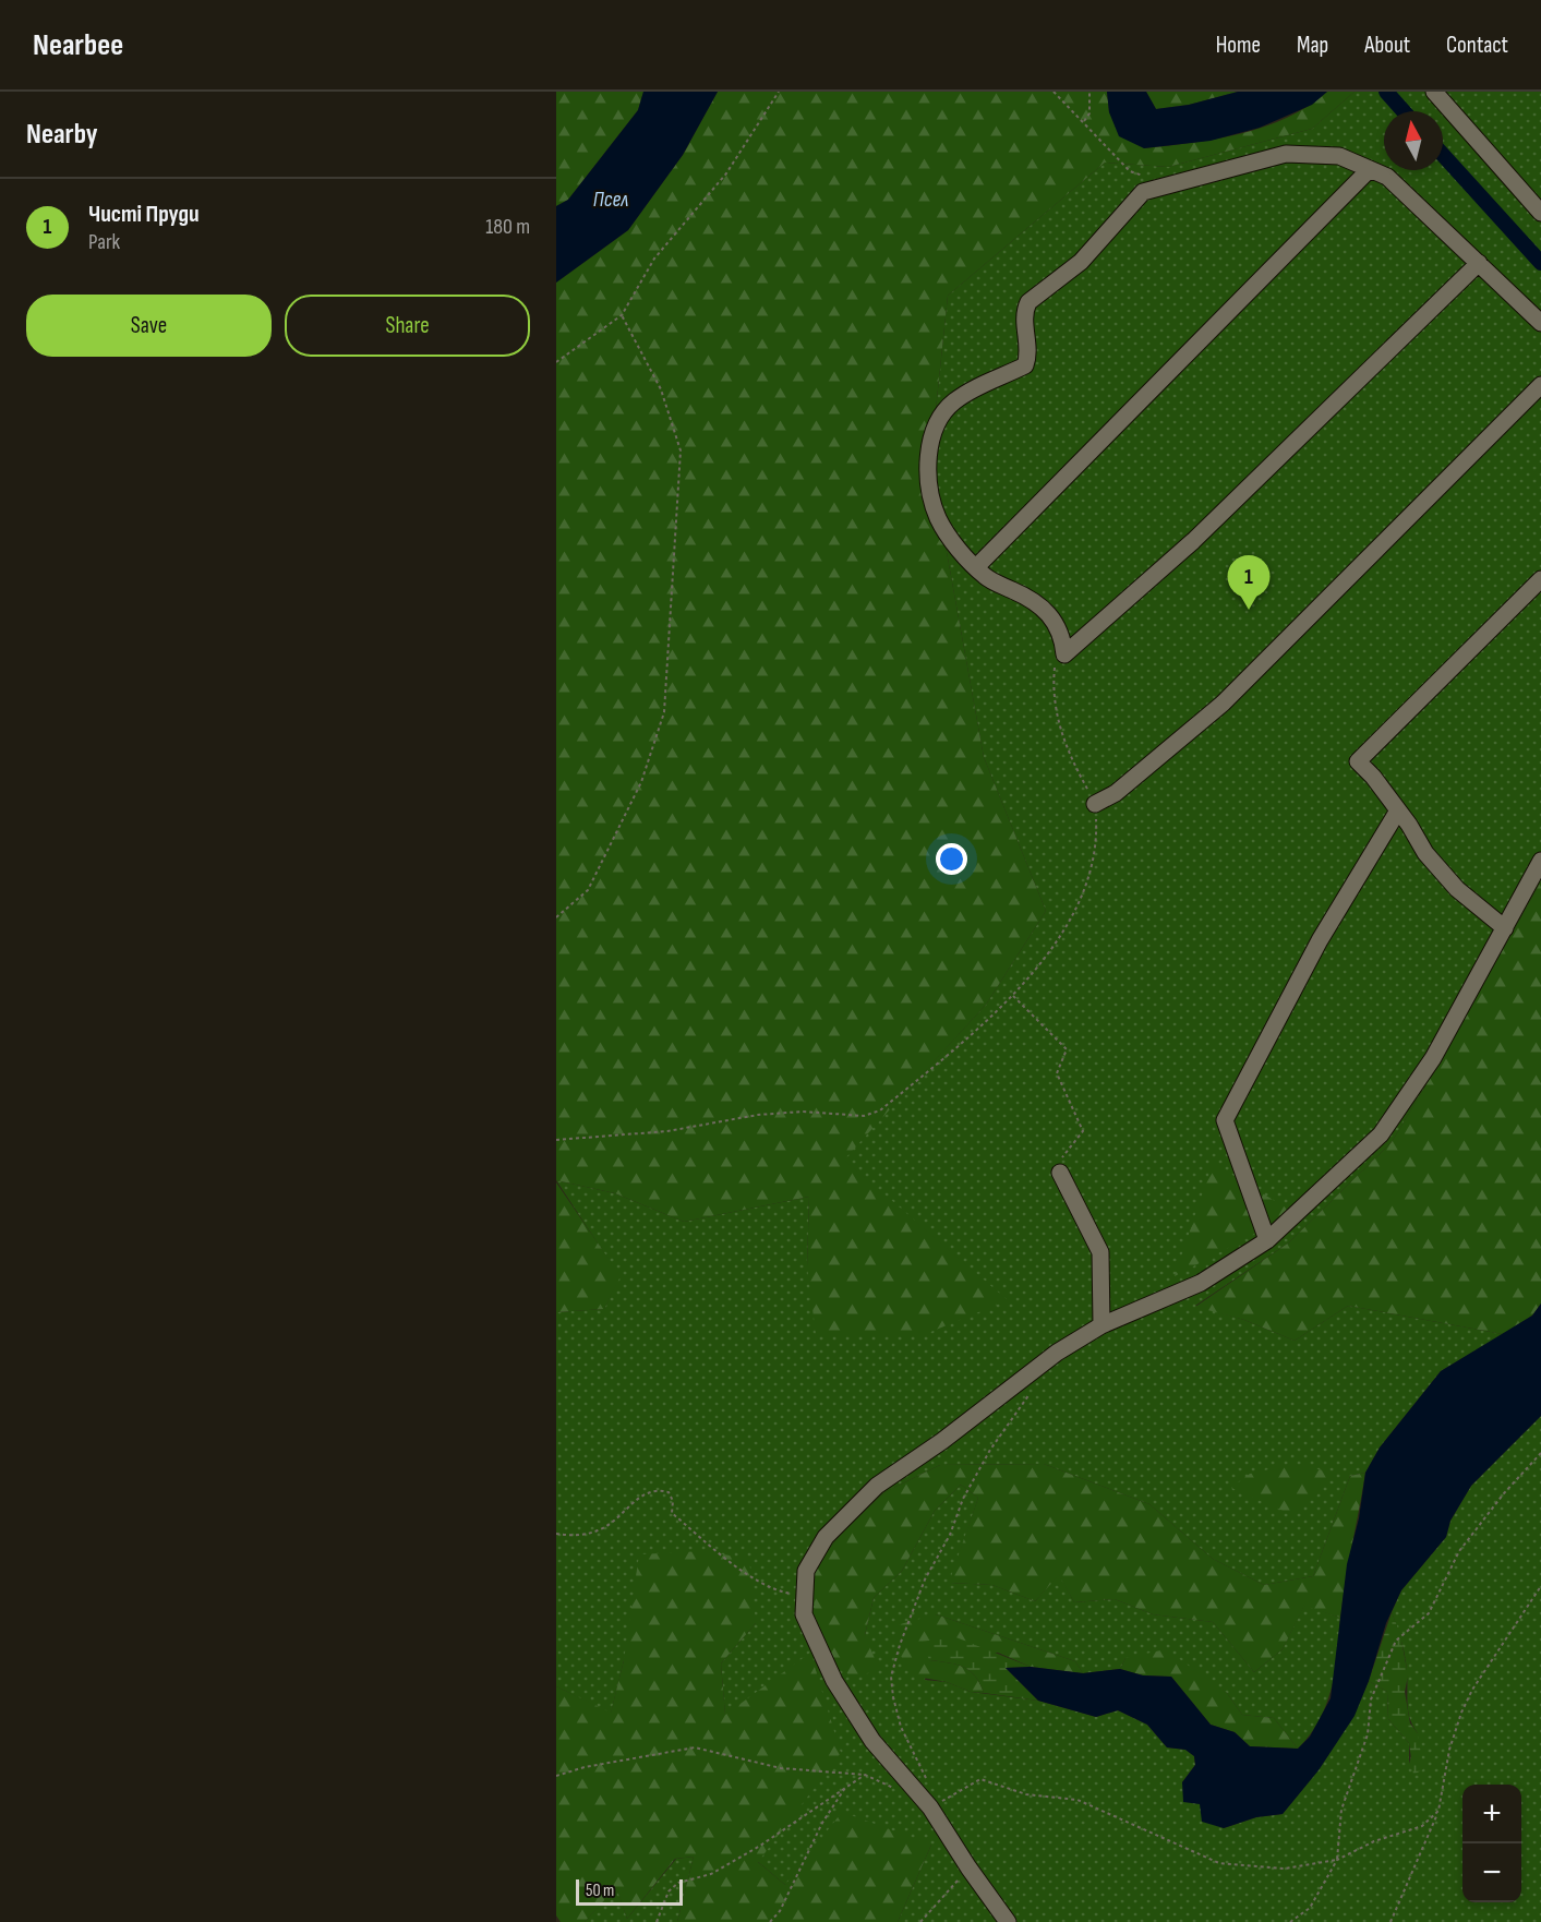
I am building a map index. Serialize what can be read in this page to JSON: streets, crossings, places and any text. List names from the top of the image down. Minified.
{"water":["Псел"],"scale_bar":"50 m","north":"top","page":{"header":"Nearbee","nav":["Home","Map","About","Contact"],"heading":"Nearby","list":[{"mark":"1","name":"Чисті Пруди","note":"Park","value":"180 m"}],"buttons":["Save","Share"],"pins":"1","map_buttons":["+","−"],"scale":"50 m"}}
